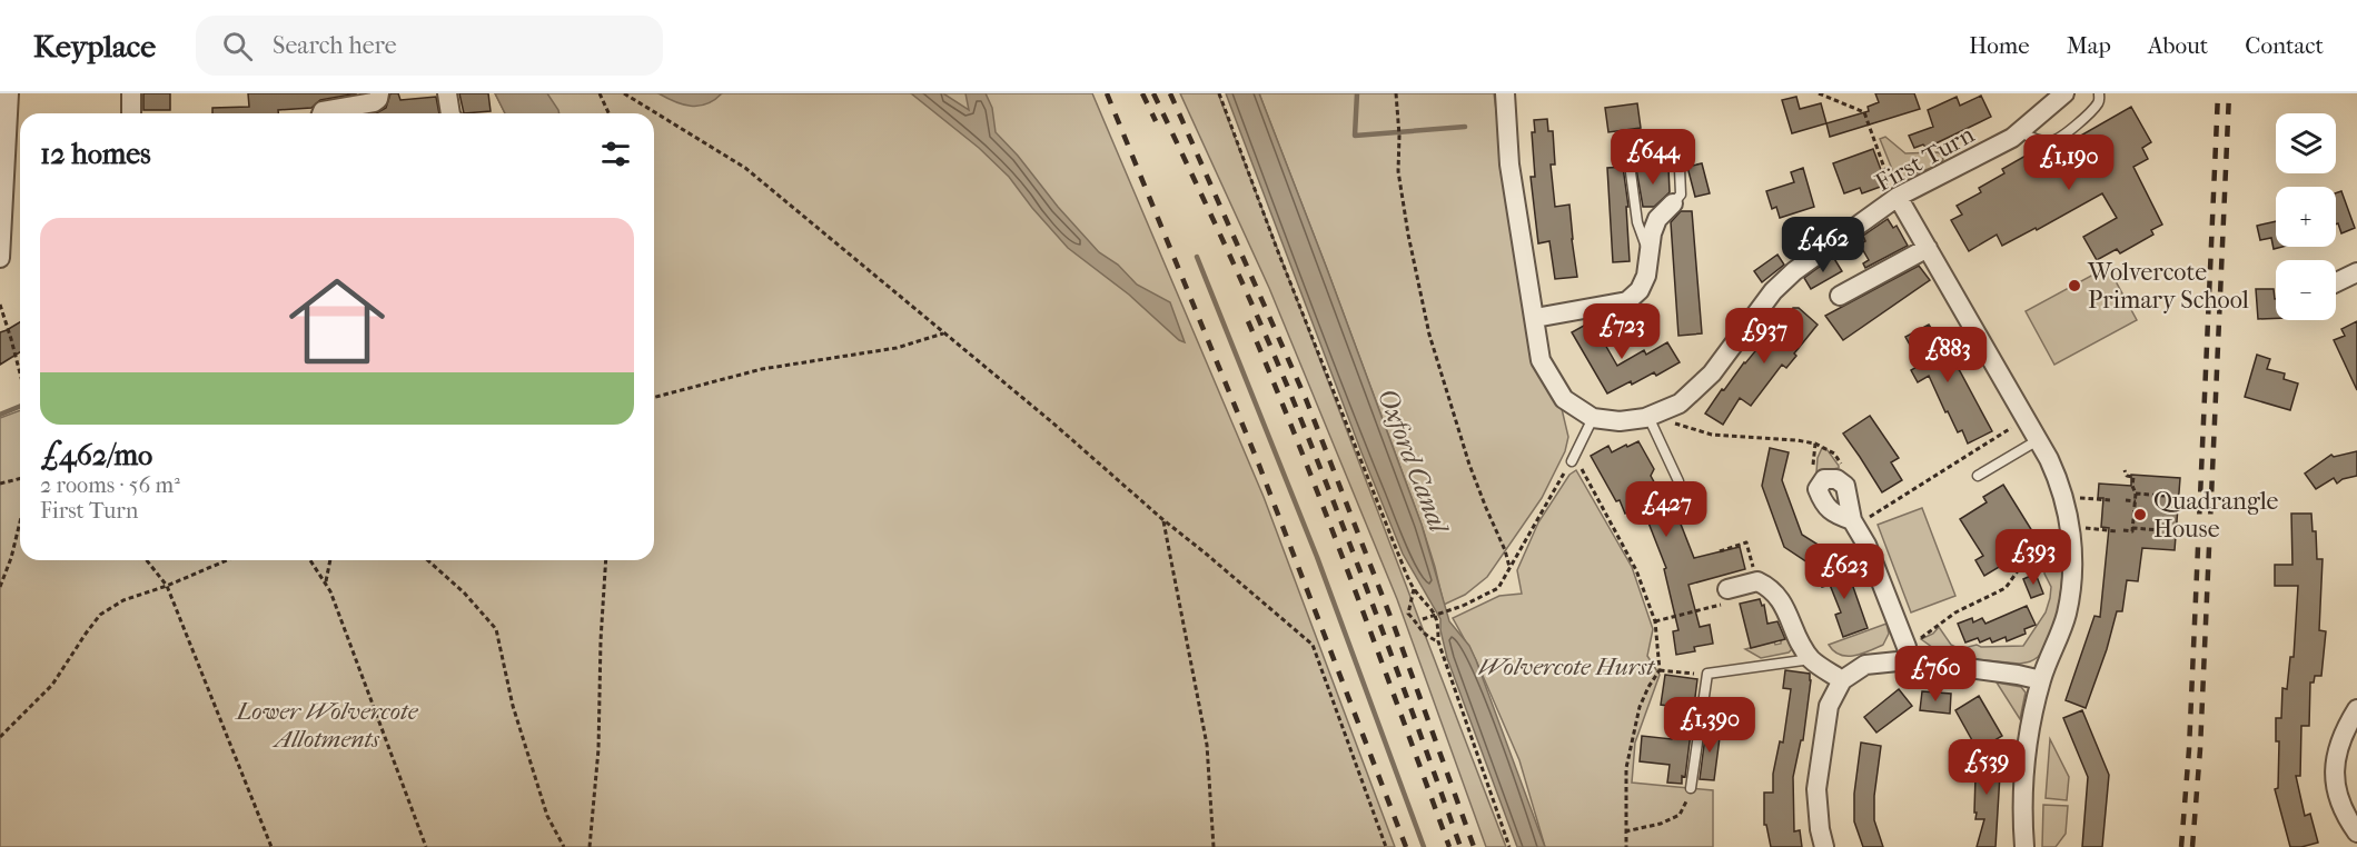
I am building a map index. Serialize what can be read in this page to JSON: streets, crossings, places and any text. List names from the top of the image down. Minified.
{"streets":{"street":["First Turn"]},"water":["Oxford Canal"],"parks":["Wolvercote Hurst","Lower Wolvercote Allotments"],"places":["Wolvercote Primary School","Quadrangle House"],"page":{"header":"Keyplace","search":"Search here","nav":["Home","Map","About","Contact"],"map_buttons":["+","−"],"heading":"12 homes","price":["£644","£1,190","£462","£723","£937","£883","£427","£393","£623","£760","£1,390","£539"],"list":[{"name":"£462/mo","note":"2 rooms · 56 m² · First Turn"}]}}
